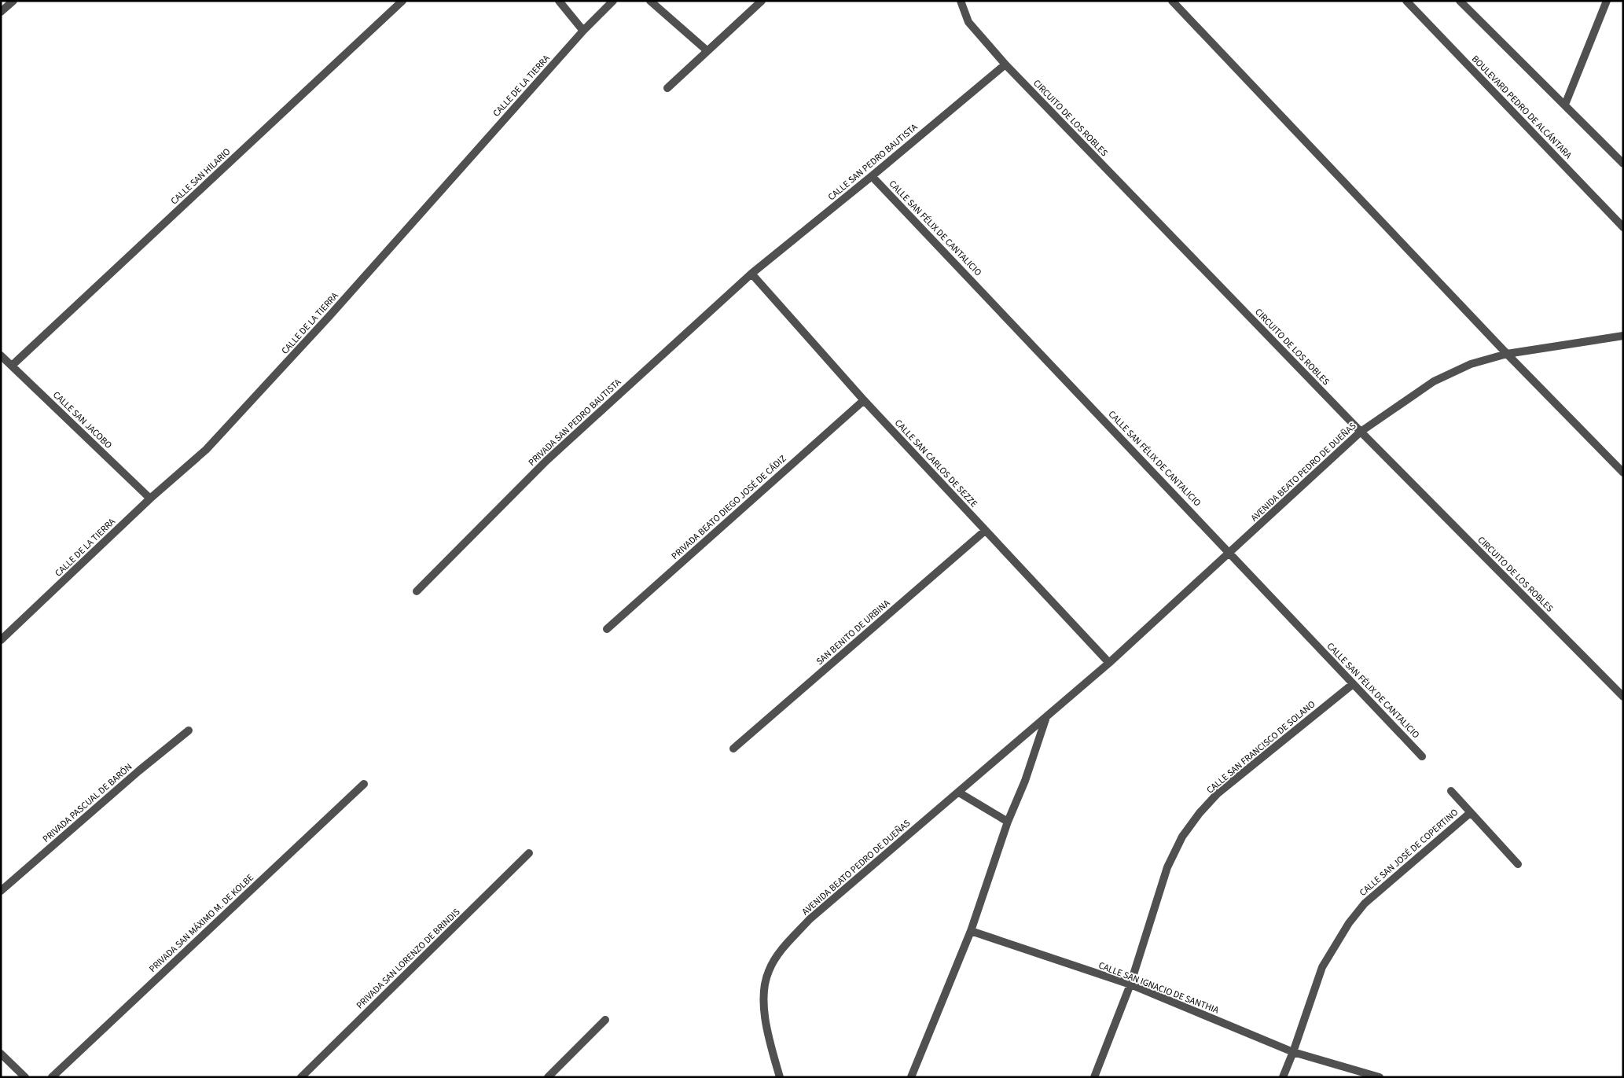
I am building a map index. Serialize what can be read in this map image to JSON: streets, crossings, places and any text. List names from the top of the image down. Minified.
{"streets":{"street":["CALLE DE LA TIERRA","BOULEVARD PEDRO DE ALCÁNTARA","CIRCUITO DE LOS ROBLES","CALLE SAN PEDRO BAUTISTA","CALLE SAN HILARIO","CALLE SAN FÉLIX DE CANTALICIO","CALLE SAN JACOBO","PRIVADA SAN PEDRO BAUTISTA","CALLE SAN CARLOS DE SEZZE","AVENIDA BEATO PEDRO DE DUEÑAS","PRIVADA BEATO DIEGO JOSÉ DE CÁDIZ","SAN BENITO DE URBINA","CALLE SAN FRANCISCO DE SOLANO","PRIVADA PASCUAL DE BARÓN","CALLE SAN JOSÉ DE COPERTINO","PRIVADA SAN MÁXIMO M. DE KOLBE","PRIVADA SAN LORENZO DE BRINDIS","CALLE SAN IGNACIO DE SANTHIA"]},"crossings":[["CALLE DE LA TIERRA","CALLE SAN JACOBO"],["CIRCUITO DE LOS ROBLES","CALLE SAN PEDRO BAUTISTA"],["CIRCUITO DE LOS ROBLES","AVENIDA BEATO PEDRO DE DUEÑAS"],["CALLE SAN PEDRO BAUTISTA","CALLE SAN FÉLIX DE CANTALICIO"],["CALLE SAN PEDRO BAUTISTA","PRIVADA SAN PEDRO BAUTISTA"],["CALLE SAN PEDRO BAUTISTA","CALLE SAN CARLOS DE SEZZE"],["CALLE SAN HILARIO","CALLE SAN JACOBO"],["CALLE SAN FÉLIX DE CANTALICIO","AVENIDA BEATO PEDRO DE DUEÑAS"],["CALLE SAN FÉLIX DE CANTALICIO","CALLE SAN FRANCISCO DE SOLANO"],["PRIVADA SAN PEDRO BAUTISTA","CALLE SAN CARLOS DE SEZZE"],["CALLE SAN CARLOS DE SEZZE","AVENIDA BEATO PEDRO DE DUEÑAS"],["CALLE SAN CARLOS DE SEZZE","PRIVADA BEATO DIEGO JOSÉ DE CÁDIZ"],["CALLE SAN CARLOS DE SEZZE","SAN BENITO DE URBINA"],["CALLE SAN FRANCISCO DE SOLANO","CALLE SAN IGNACIO DE SANTHIA"],["CALLE SAN JOSÉ DE COPERTINO","CALLE SAN IGNACIO DE SANTHIA"]]}
